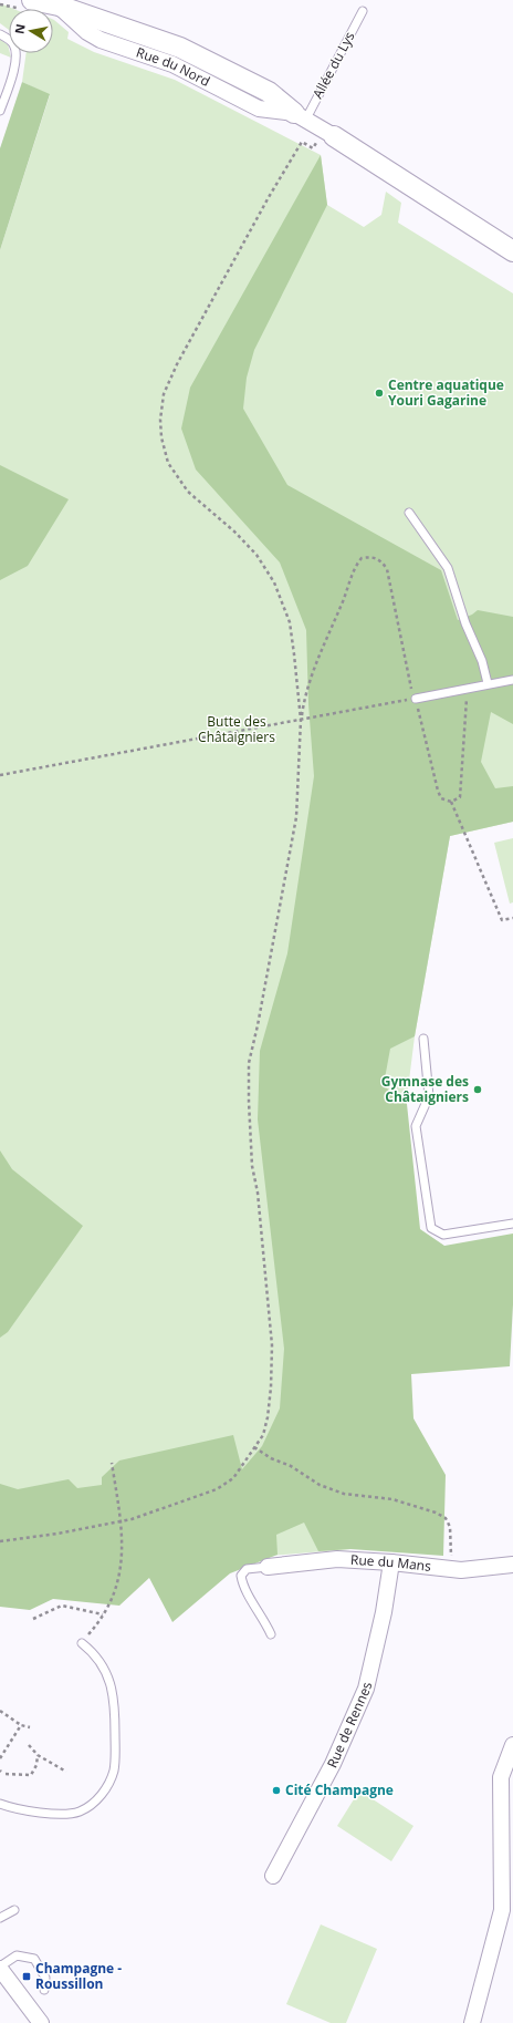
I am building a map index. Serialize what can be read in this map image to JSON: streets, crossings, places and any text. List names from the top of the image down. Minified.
{"streets":{"street":["Rue du Nord","Rue du Mans","Rue de Rennes"],"lane":["Allée du Lys"]},"crossings":[["Allée du Lys","Rue du Nord"],["Rue du Mans","Rue de Rennes"]],"parks":["Butte des Châtaigniers"],"places":{"other":["Centre aquatique Youri Gagarine","Gymnase des Châtaigniers","Cité Champagne"],"transit":["Champagne - Roussillon"]},"north":"left"}
